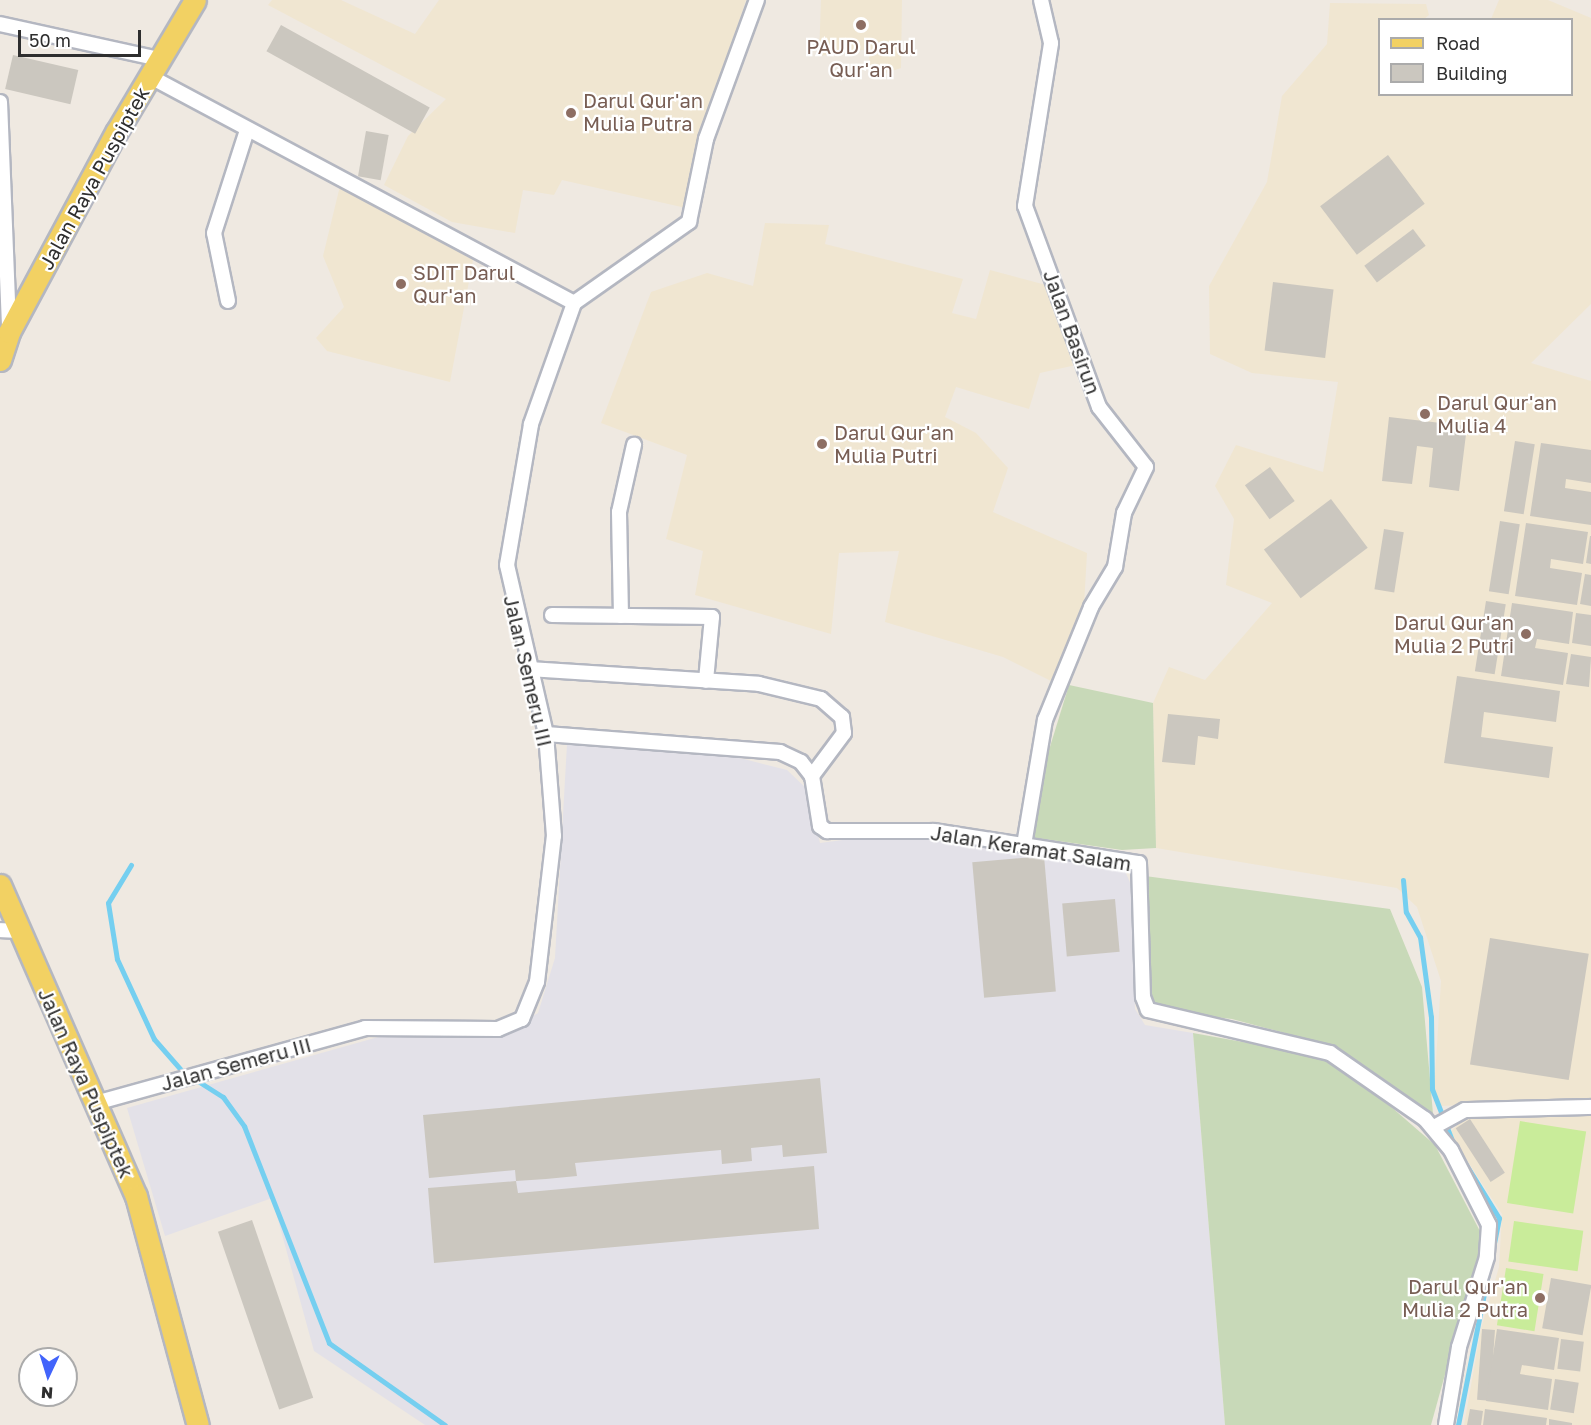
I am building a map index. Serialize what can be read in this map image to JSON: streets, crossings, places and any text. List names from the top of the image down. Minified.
{"streets":{"main road":["Jalan Raya Puspiptek"],"street":["Jalan Basirun","Jalan Semeru III","Jalan Keramat Salam"]},"crossings":[["Jalan Raya Puspiptek","Jalan Semeru III"],["Jalan Basirun","Jalan Keramat Salam"]],"places":["PAUD Darul Qur'an","Darul Qur'an Mulia Putra","SDIT Darul Qur'an","Darul Qur'an Mulia 4","Darul Qur'an Mulia Putri","Darul Qur'an Mulia 2 Putri","Darul Qur'an Mulia 2 Putra"],"legend":["Road","Building"],"scale_bar":"50 m","north":"bottom"}
